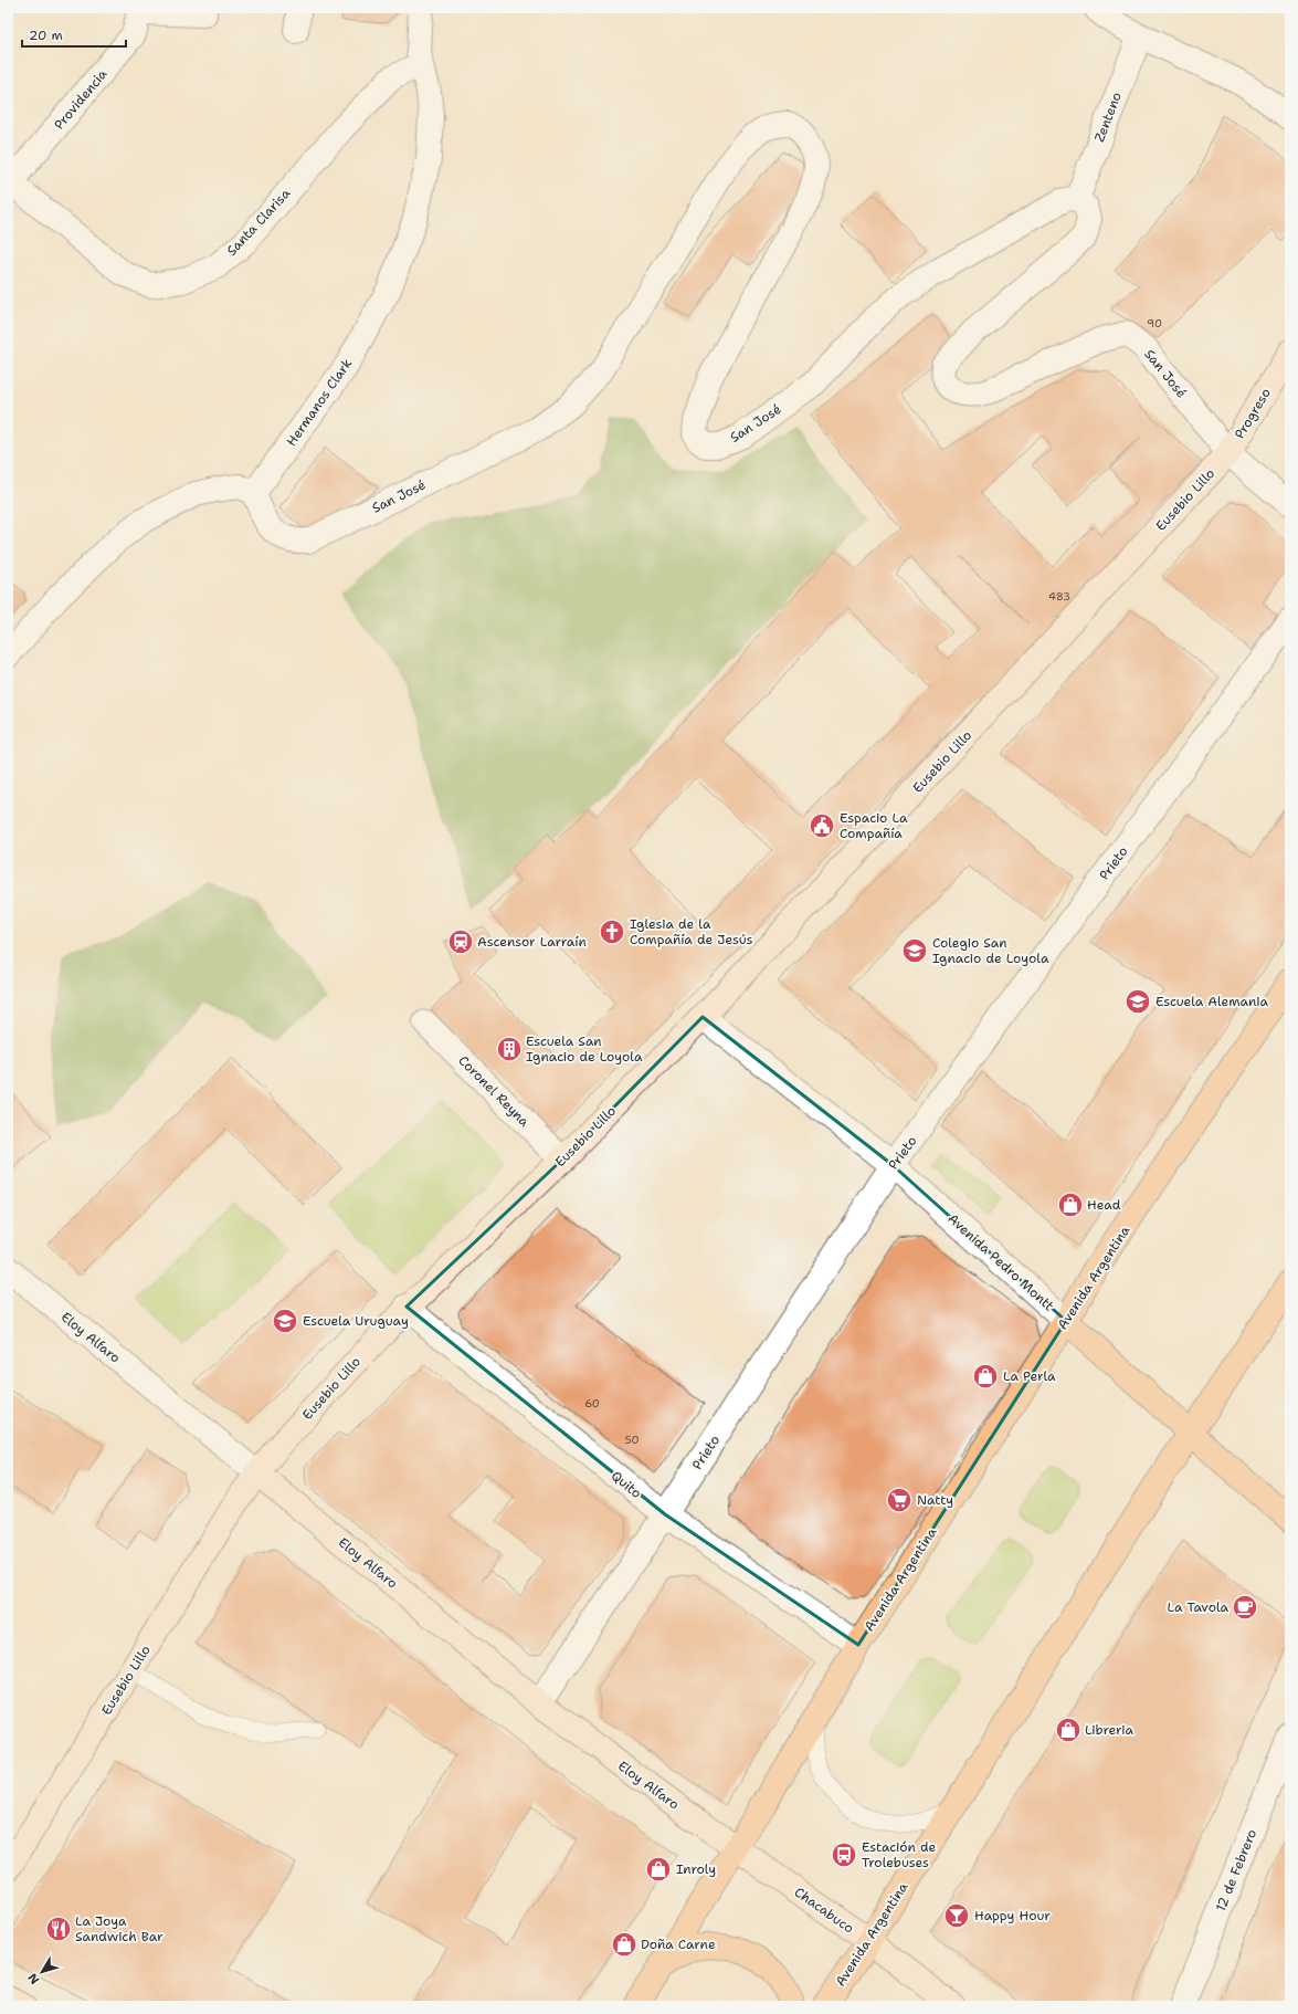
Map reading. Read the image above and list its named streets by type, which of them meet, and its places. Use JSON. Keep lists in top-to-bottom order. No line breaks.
{"streets":{"main road":["Avenida Pedro Montt","Avenida Argentina"],"street":["Providencia","Zenteno","Santa Clarisa","San José","Hermanos Clark","Progreso","Eusebio Lillo","Prieto","Coronel Reyna","Eloy Alfaro","Quito","12 de Febrero","Chacabuco"]},"crossings":[["Providencia","Santa Clarisa"],["Zenteno","San José"],["Santa Clarisa","Hermanos Clark"],["San José","Hermanos Clark"],["San José","Progreso"],["San José","Eusebio Lillo"],["Progreso","Eusebio Lillo"],["Eusebio Lillo","Coronel Reyna"],["Eusebio Lillo","Avenida Pedro Montt"],["Eusebio Lillo","Eloy Alfaro"],["Eusebio Lillo","Quito"],["Prieto","Avenida Pedro Montt"],["Prieto","Eloy Alfaro"],["Prieto","Quito"],["Avenida Pedro Montt","Avenida Argentina"],["Avenida Argentina","Eloy Alfaro"],["Avenida Argentina","Quito"],["Avenida Argentina","Chacabuco"],["Eloy Alfaro","Chacabuco"]],"places":{"public building":["Espacio La Compañía"],"church":["Iglesia de la Compañía de Jesús"],"station":["Ascensor Larraín"],"school or university":["Colegio San Ignacio de Loyola","Escuela Alemania","Escuela Uruguay"],"building":["Escuela San Ignacio de Loyola"],"shop":["Head","La Perla","Libreria","Inroly","Doña Carne"],"supermarket":["Natty"],"cafe":["La Tavola"],"bus stop":["Estación de Trolebuses"],"bar":["Happy Hour"],"restaurant":["La Joya Sandwich Bar"]},"house_numbers":["90","483","60","50"],"scale_bar":"20 m","north":"bottom left"}
